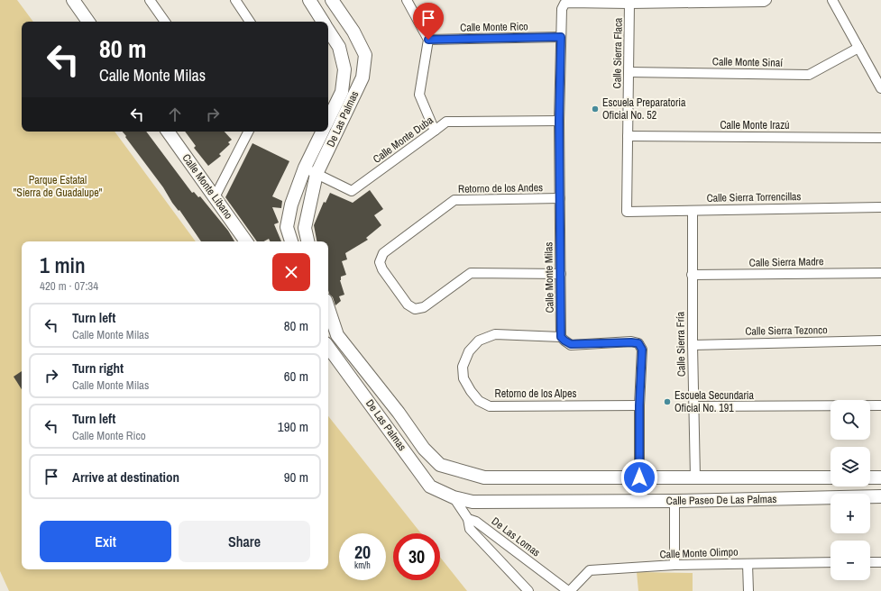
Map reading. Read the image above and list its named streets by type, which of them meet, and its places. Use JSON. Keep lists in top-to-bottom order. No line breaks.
{"streets":{"street":["Calle Monte Rico","Calle Sierra Flaca","Calle Monte Sinaí","De Las Palmas","Calle Monte Irazú","Calle Monte Duba","Calle Monte Líbano","Retorno de los Andes","Calle Sierra Torrencillas","Calle Sierra Madre","Calle Monte Milas","Calle Sierra Tezonco","Calle Sierra Fría","Retorno de los Alpes","Calle Paseo De Las Palmas","De Las Lomas","Calle Monte Olimpo"]},"crossings":[["Calle Monte Rico","Calle Monte Milas"],["Calle Sierra Flaca","Calle Monte Sinaí"],["Calle Sierra Flaca","Calle Monte Irazú"],["Calle Sierra Flaca","Calle Sierra Torrencillas"],["Calle Sierra Flaca","Calle Monte Milas"],["De Las Palmas","Calle Monte Duba"],["De Las Palmas","Calle Paseo De Las Palmas"],["Calle Monte Duba","Calle Monte Milas"],["Retorno de los Andes","Calle Monte Milas"],["Calle Sierra Torrencillas","Calle Sierra Fría"],["Calle Sierra Madre","Calle Sierra Fría"],["Calle Monte Milas","Retorno de los Alpes"],["Calle Sierra Tezonco","Calle Sierra Fría"],["Calle Sierra Fría","Calle Paseo De Las Palmas"],["De Las Lomas","Calle Monte Olimpo"]],"parks":["Parque Estatal \"Sierra de Guadalupe\""],"places":["Escuela Preparatoria Oficial No. 52","Escuela Secundaria Oficial No. 191"],"page":{"turn":["80 m","Calle Monte Milas"],"heading":["1 min","420 m · 07:34"],"list":[{"name":"Turn left","note":"Calle Monte Milas","value":"80 m"},{"name":"Turn right","note":"Calle Monte Milas","value":"60 m"},{"name":"Turn left","note":"Calle Monte Rico","value":"190 m"},{"name":"Arrive at destination","value":"90 m"}],"map_buttons":["+","−"],"buttons":["Exit","Share"],"speed":"20 km/h","limit":"30"}}
